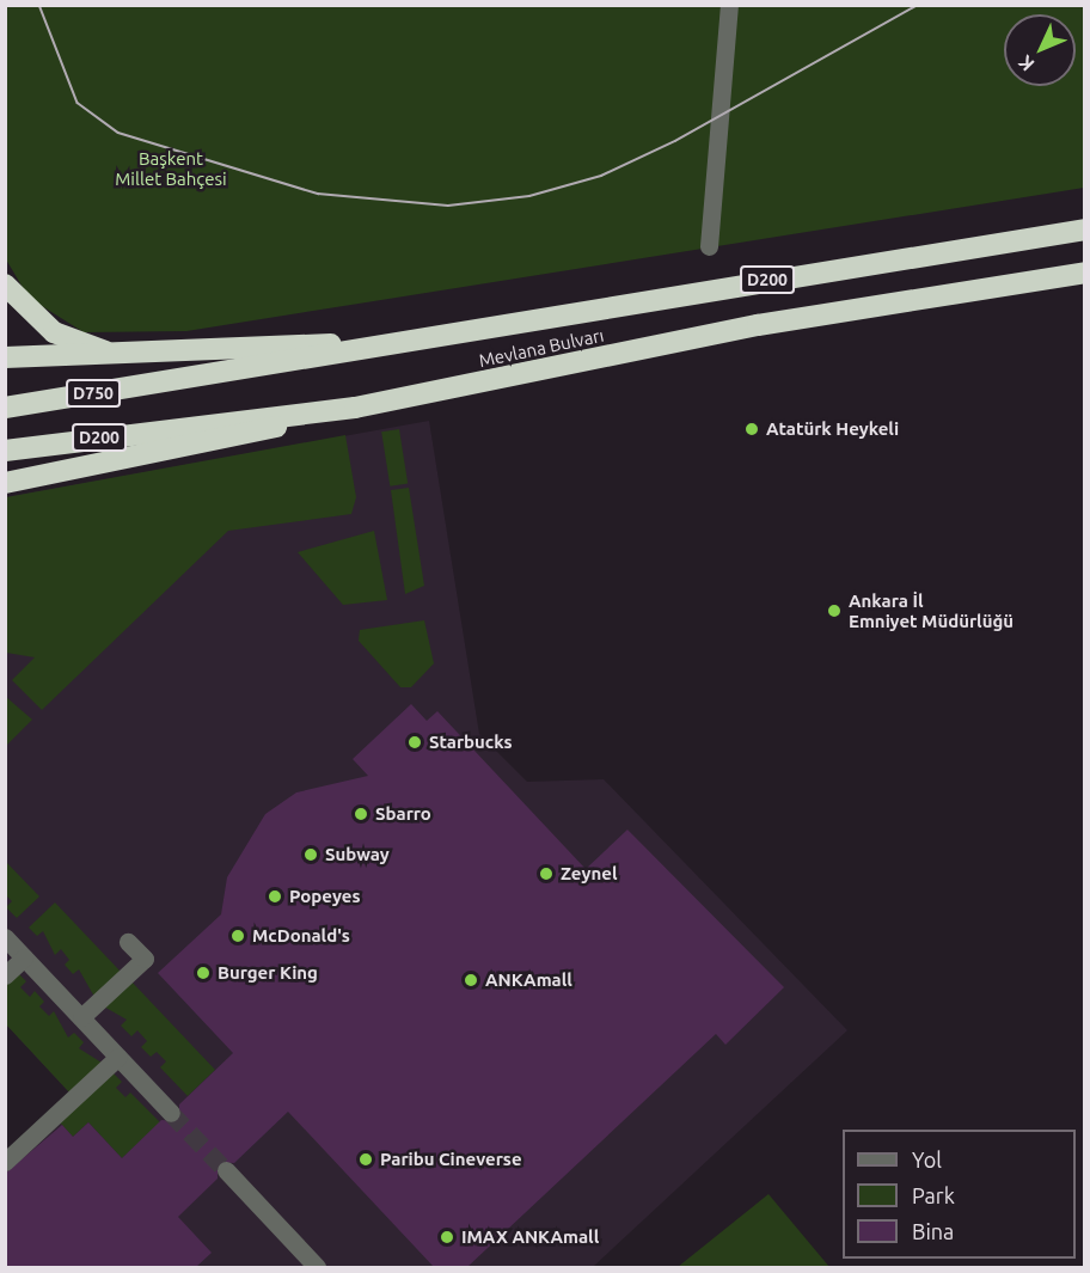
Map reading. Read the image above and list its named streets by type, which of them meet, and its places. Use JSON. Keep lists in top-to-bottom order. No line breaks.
{"streets":{"highway":["D200","Mevlana Bulvarı","D750"]},"parks":["Başkent Millet Bahçesi"],"places":["Atatürk Heykeli","Ankara İl Emniyet Müdürlüğü","Starbucks","Sbarro","Subway","Zeynel","Popeyes","McDonald's","Burger King","ANKAmall","Paribu Cineverse","IMAX ANKAmall"],"legend":["Yol","Park","Bina"],"north":"bottom left"}
